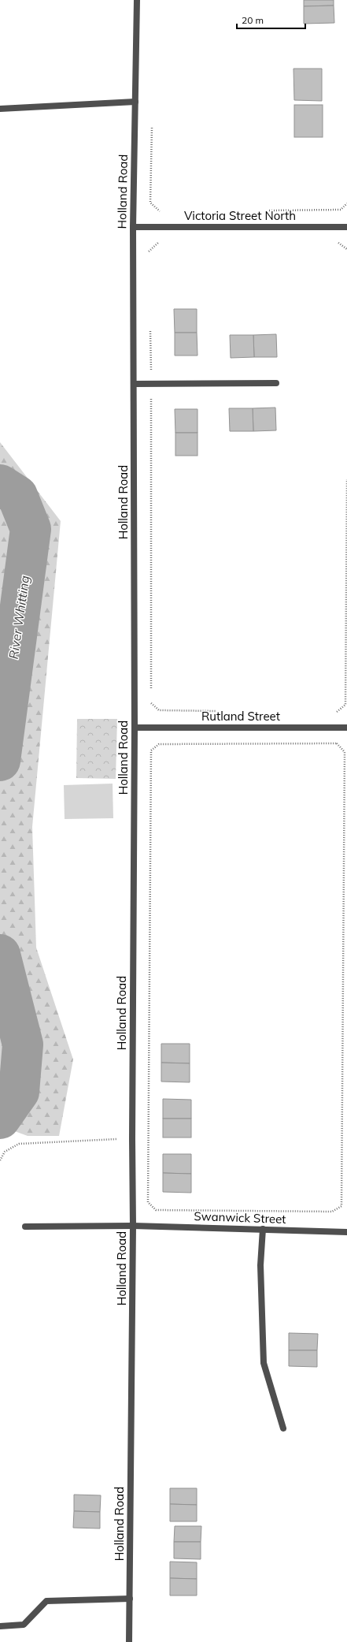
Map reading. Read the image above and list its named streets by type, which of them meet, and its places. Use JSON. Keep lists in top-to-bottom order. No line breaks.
{"streets":{"street":["Holland Road","Victoria Street North","Rutland Street","Swanwick Street"]},"crossings":[["Holland Road","Victoria Street North"],["Holland Road","Rutland Street"],["Holland Road","Swanwick Street"]],"water":["River Whitting"],"scale_bar":"20 m"}
